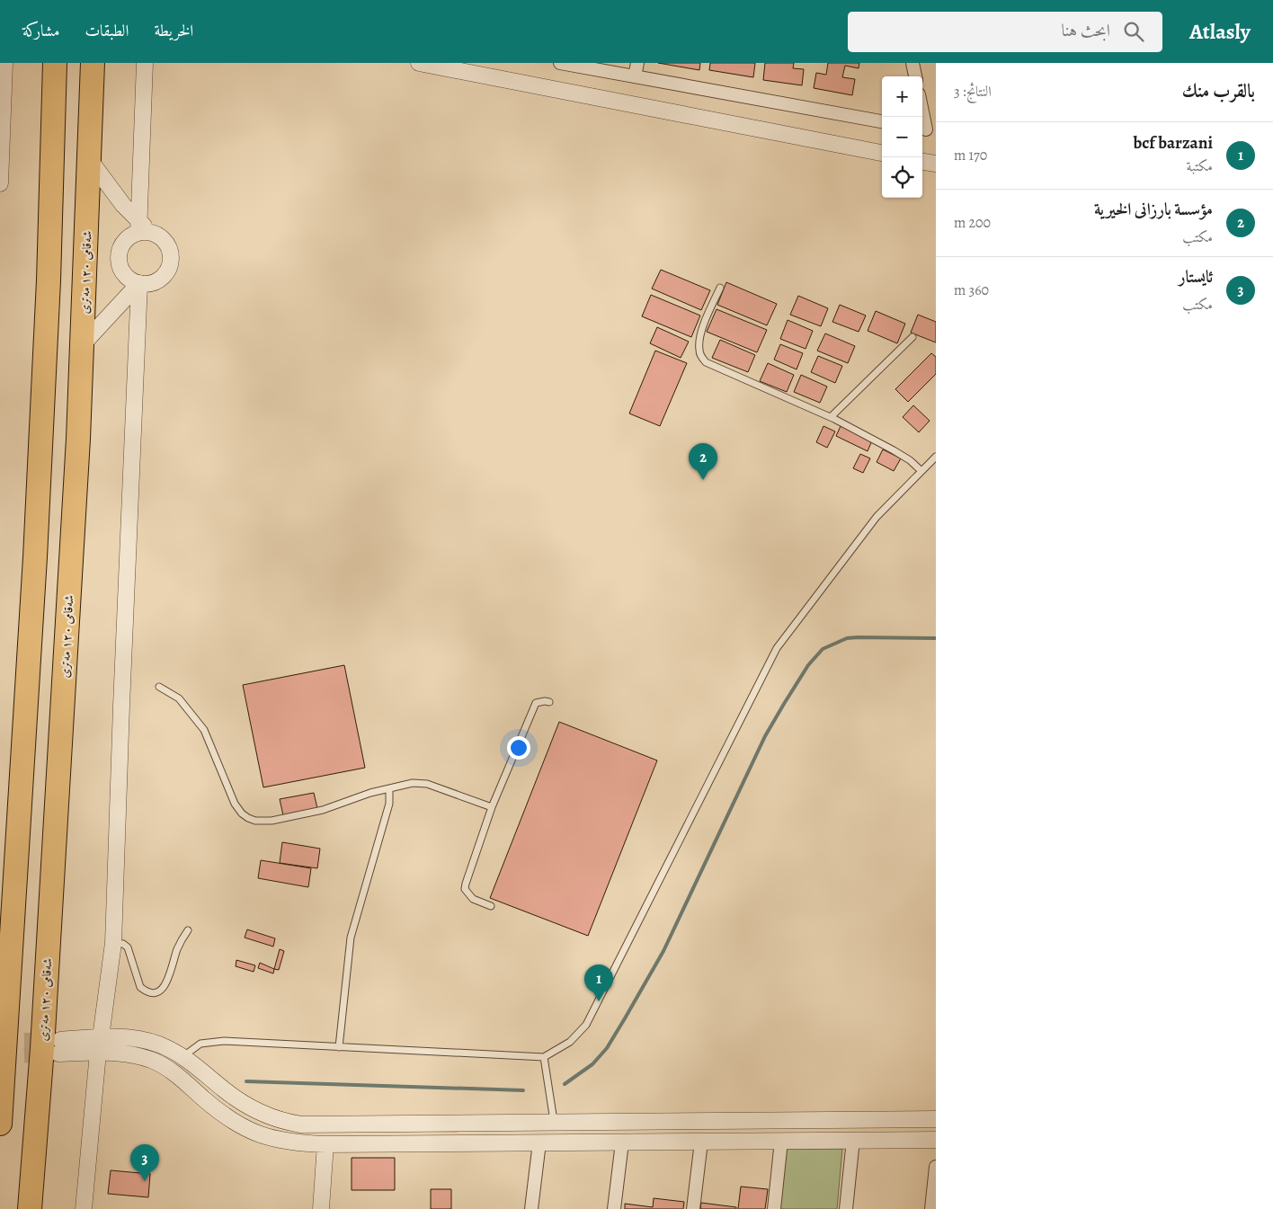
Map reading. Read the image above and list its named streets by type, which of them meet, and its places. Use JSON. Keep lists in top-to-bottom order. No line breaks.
{"streets":{"highway":["شەقامی ١٢٠ مەتری"]},"page":{"header":"Atlasly","search":"ابحث هنا","nav":["الخريطة","الطبقات","مشاركة"],"heading":["بالقرب منك","النتائج: 3"],"map_buttons":["+","−"],"list":[{"mark":"1","name":"bcf barzani","note":"مكتبة","value":"170 m"},{"mark":"2","name":"مؤسسة بارزانی الخیریة","note":"مكتب","value":"200 m"},{"mark":"3","name":"ئایستار","note":"مكتب","value":"360 m"}],"pins":["2","1","3"]}}
